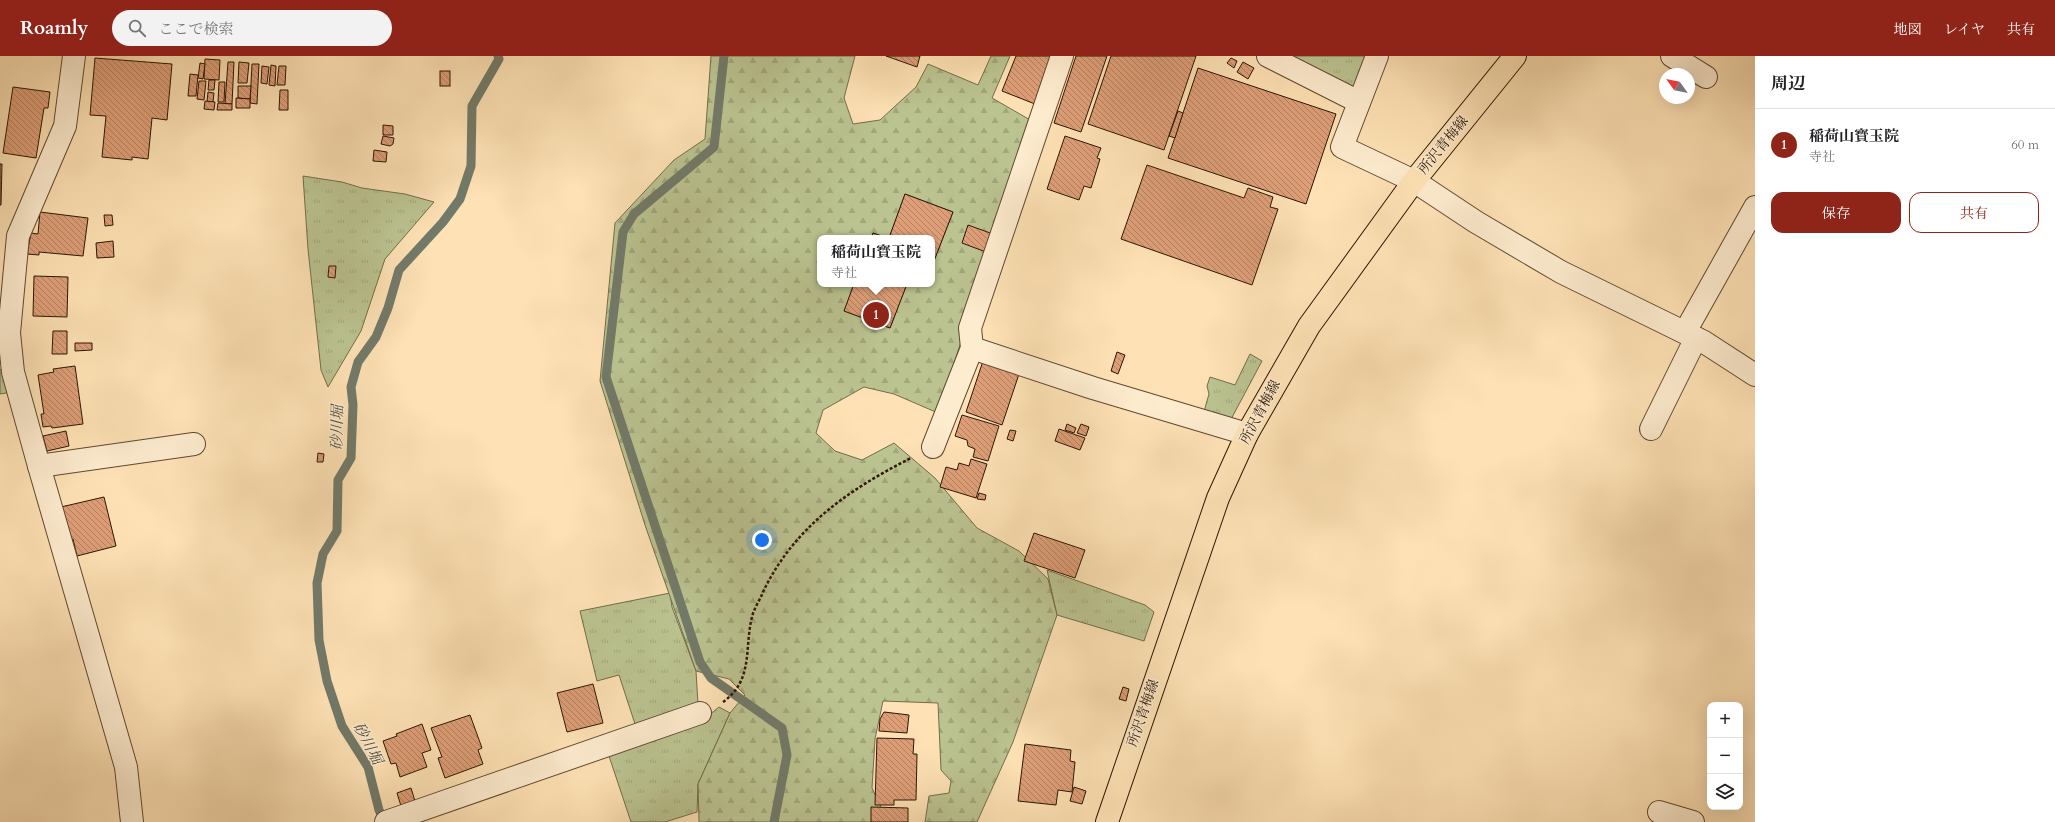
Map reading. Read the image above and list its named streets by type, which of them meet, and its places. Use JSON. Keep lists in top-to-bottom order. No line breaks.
{"streets":{"main road":["所沢青梅線"]},"water":["砂川堀"],"north":"top left","page":{"header":"Roamly","search":"ここで検索","nav":["地図","レイヤ","共有"],"heading":"周辺","list":[{"mark":"1","name":"稲荷山寳玉院","note":"寺社","value":"60 m"}],"buttons":["保存","共有"],"popup":["稲荷山寳玉院","寺社"],"pins":"1","map_buttons":["+","−"]}}
